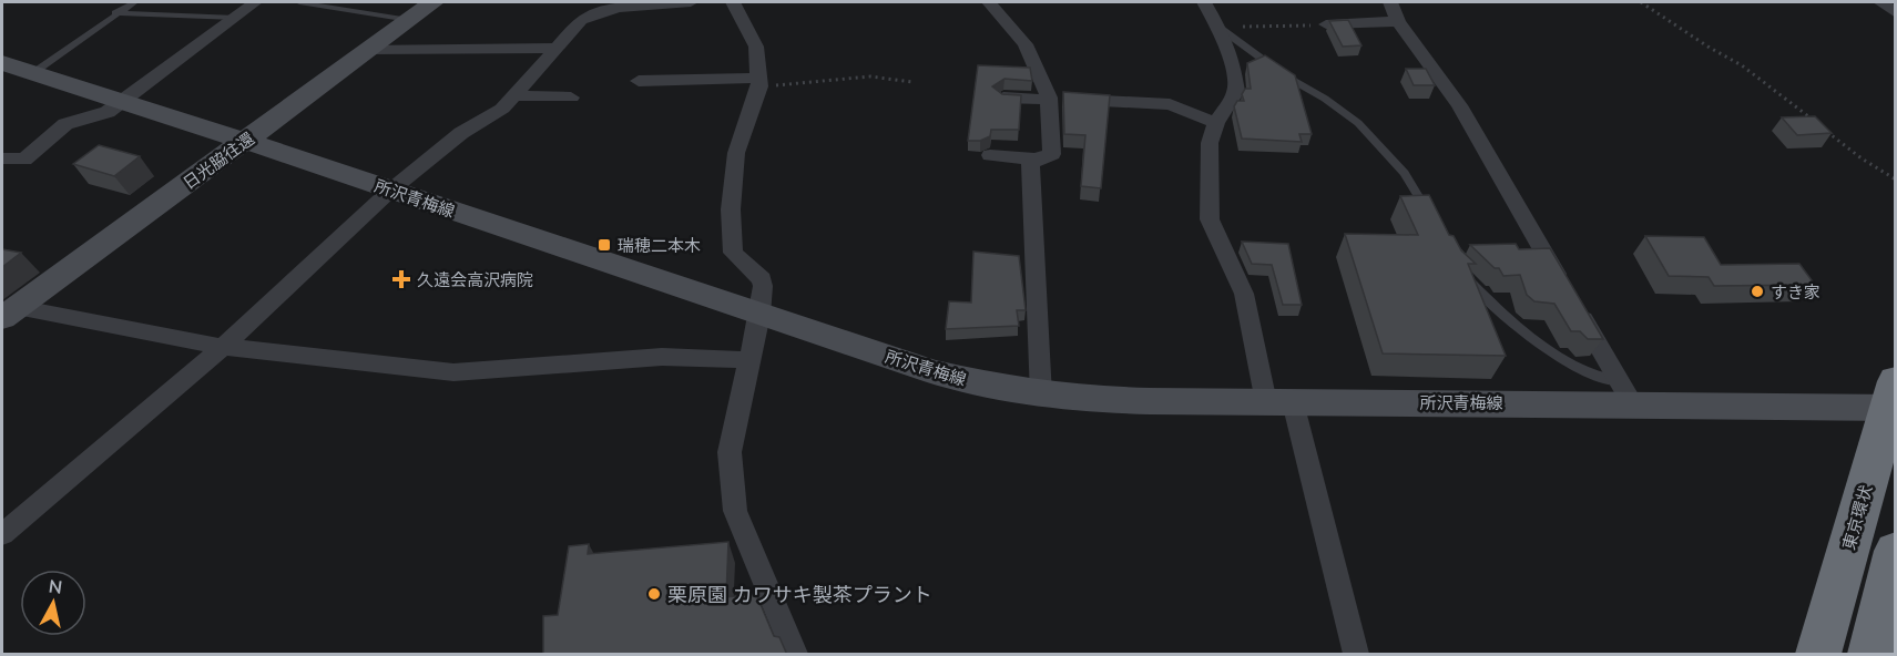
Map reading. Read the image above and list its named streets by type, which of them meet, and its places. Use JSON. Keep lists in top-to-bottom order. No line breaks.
{"streets":{"highway":["東京環状"],"main road":["日光脇往還","所沢青梅線"]},"crossings":[["日光脇往還","所沢青梅線"],["所沢青梅線","東京環状"]],"places":{"transit":["瑞穂二本木"],"health":["久遠会高沢病院"],"other":["すき家","栗原園 カワサキ製茶プラント"]},"north":"top"}
